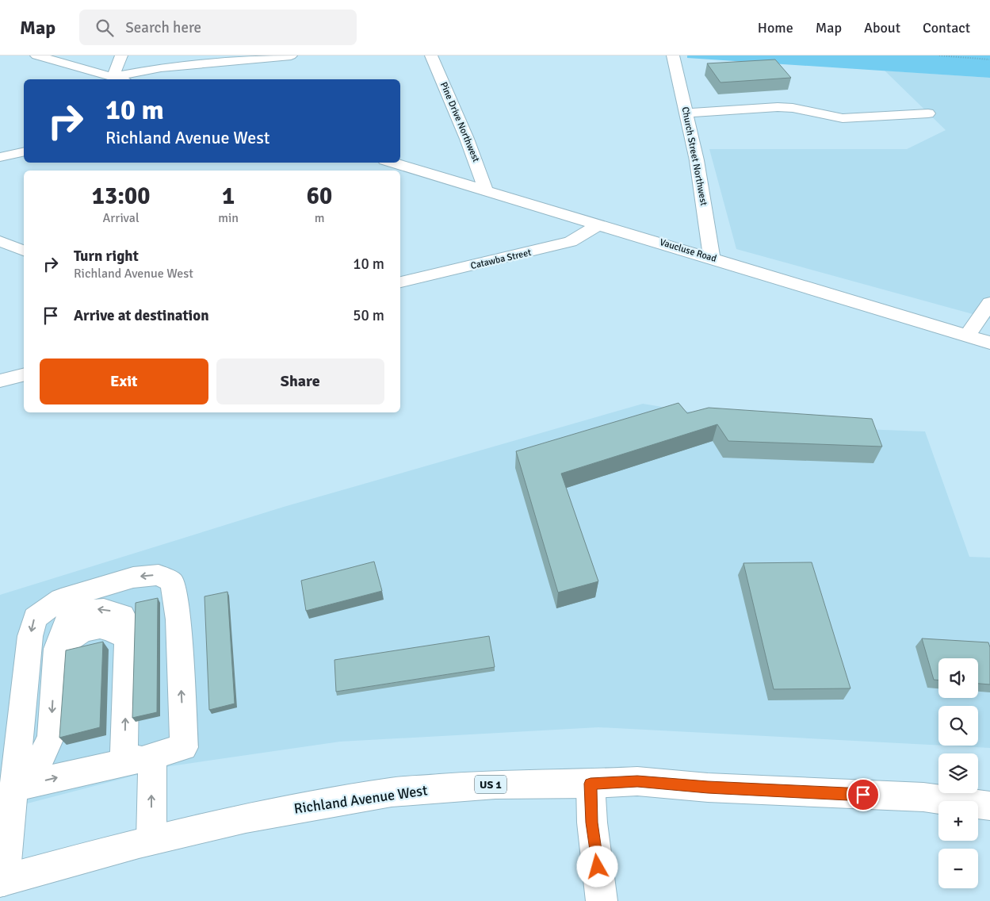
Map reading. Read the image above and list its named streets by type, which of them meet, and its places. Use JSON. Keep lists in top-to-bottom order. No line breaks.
{"streets":{"street":["Pine Drive Northwest","Church Street Northwest","Vaucluse Road","Catawba Street","US 1","Richland Avenue West"]},"crossings":[["Pine Drive Northwest","Vaucluse Road"],["Church Street Northwest","Vaucluse Road"],["Vaucluse Road","Catawba Street"]],"page":{"header":"Map","search":"Search here","nav":["Home","Map","About","Contact"],"turn":["10 m","Richland Avenue West"],"eta":["13:00","Arrival","1","min","60","m"],"list":[{"name":"Turn right","note":"Richland Avenue West","value":"10 m"},{"name":"Arrive at destination","value":"50 m"}],"buttons":["Exit","Share"],"map_buttons":["+","−"]}}
